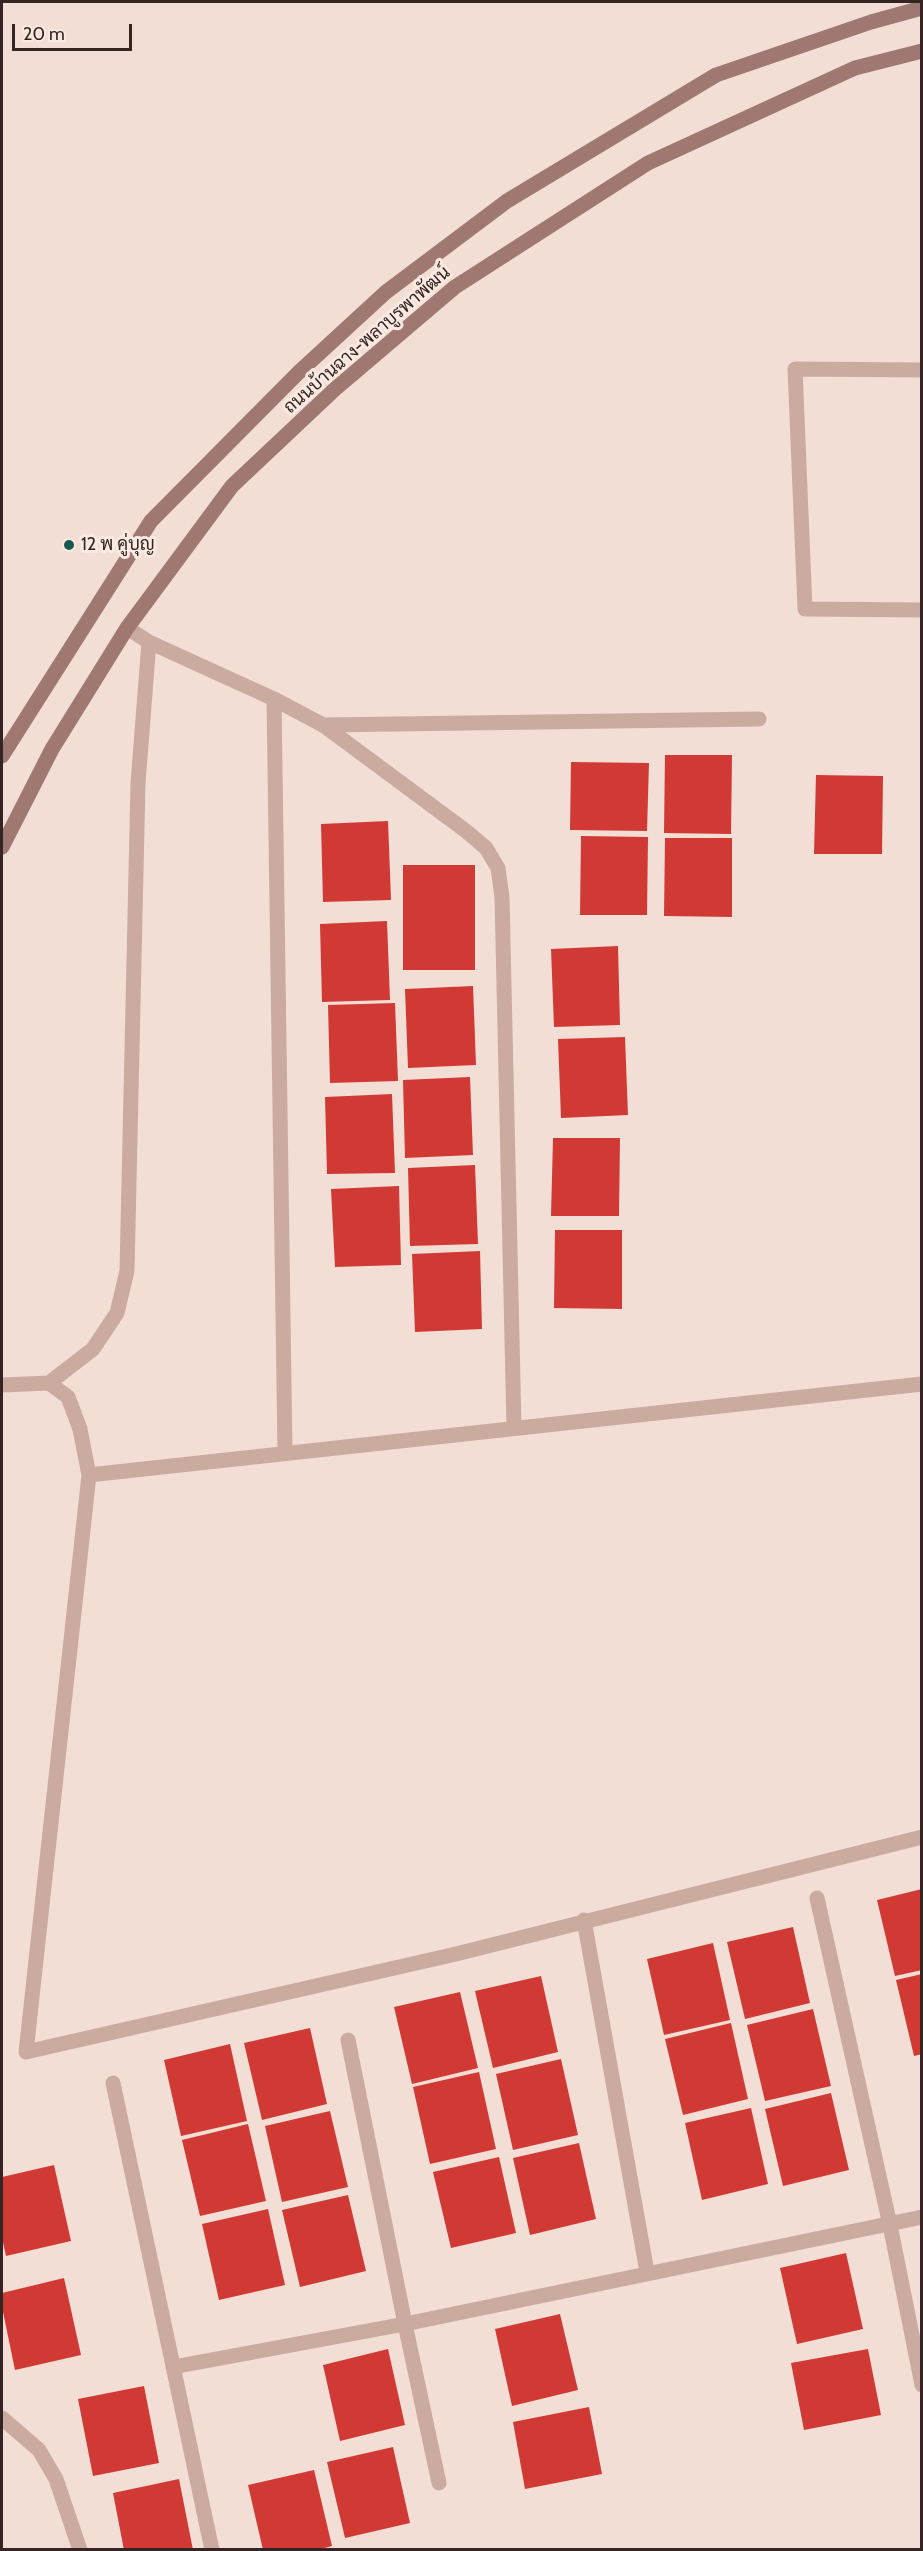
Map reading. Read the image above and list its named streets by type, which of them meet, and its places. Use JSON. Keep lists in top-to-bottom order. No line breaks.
{"streets":{"street":["ถนนบ้านฉาง-พลาบูรพาพัฒน์"]},"places":["12 พ คู่บุญ"],"scale_bar":"20 m"}
